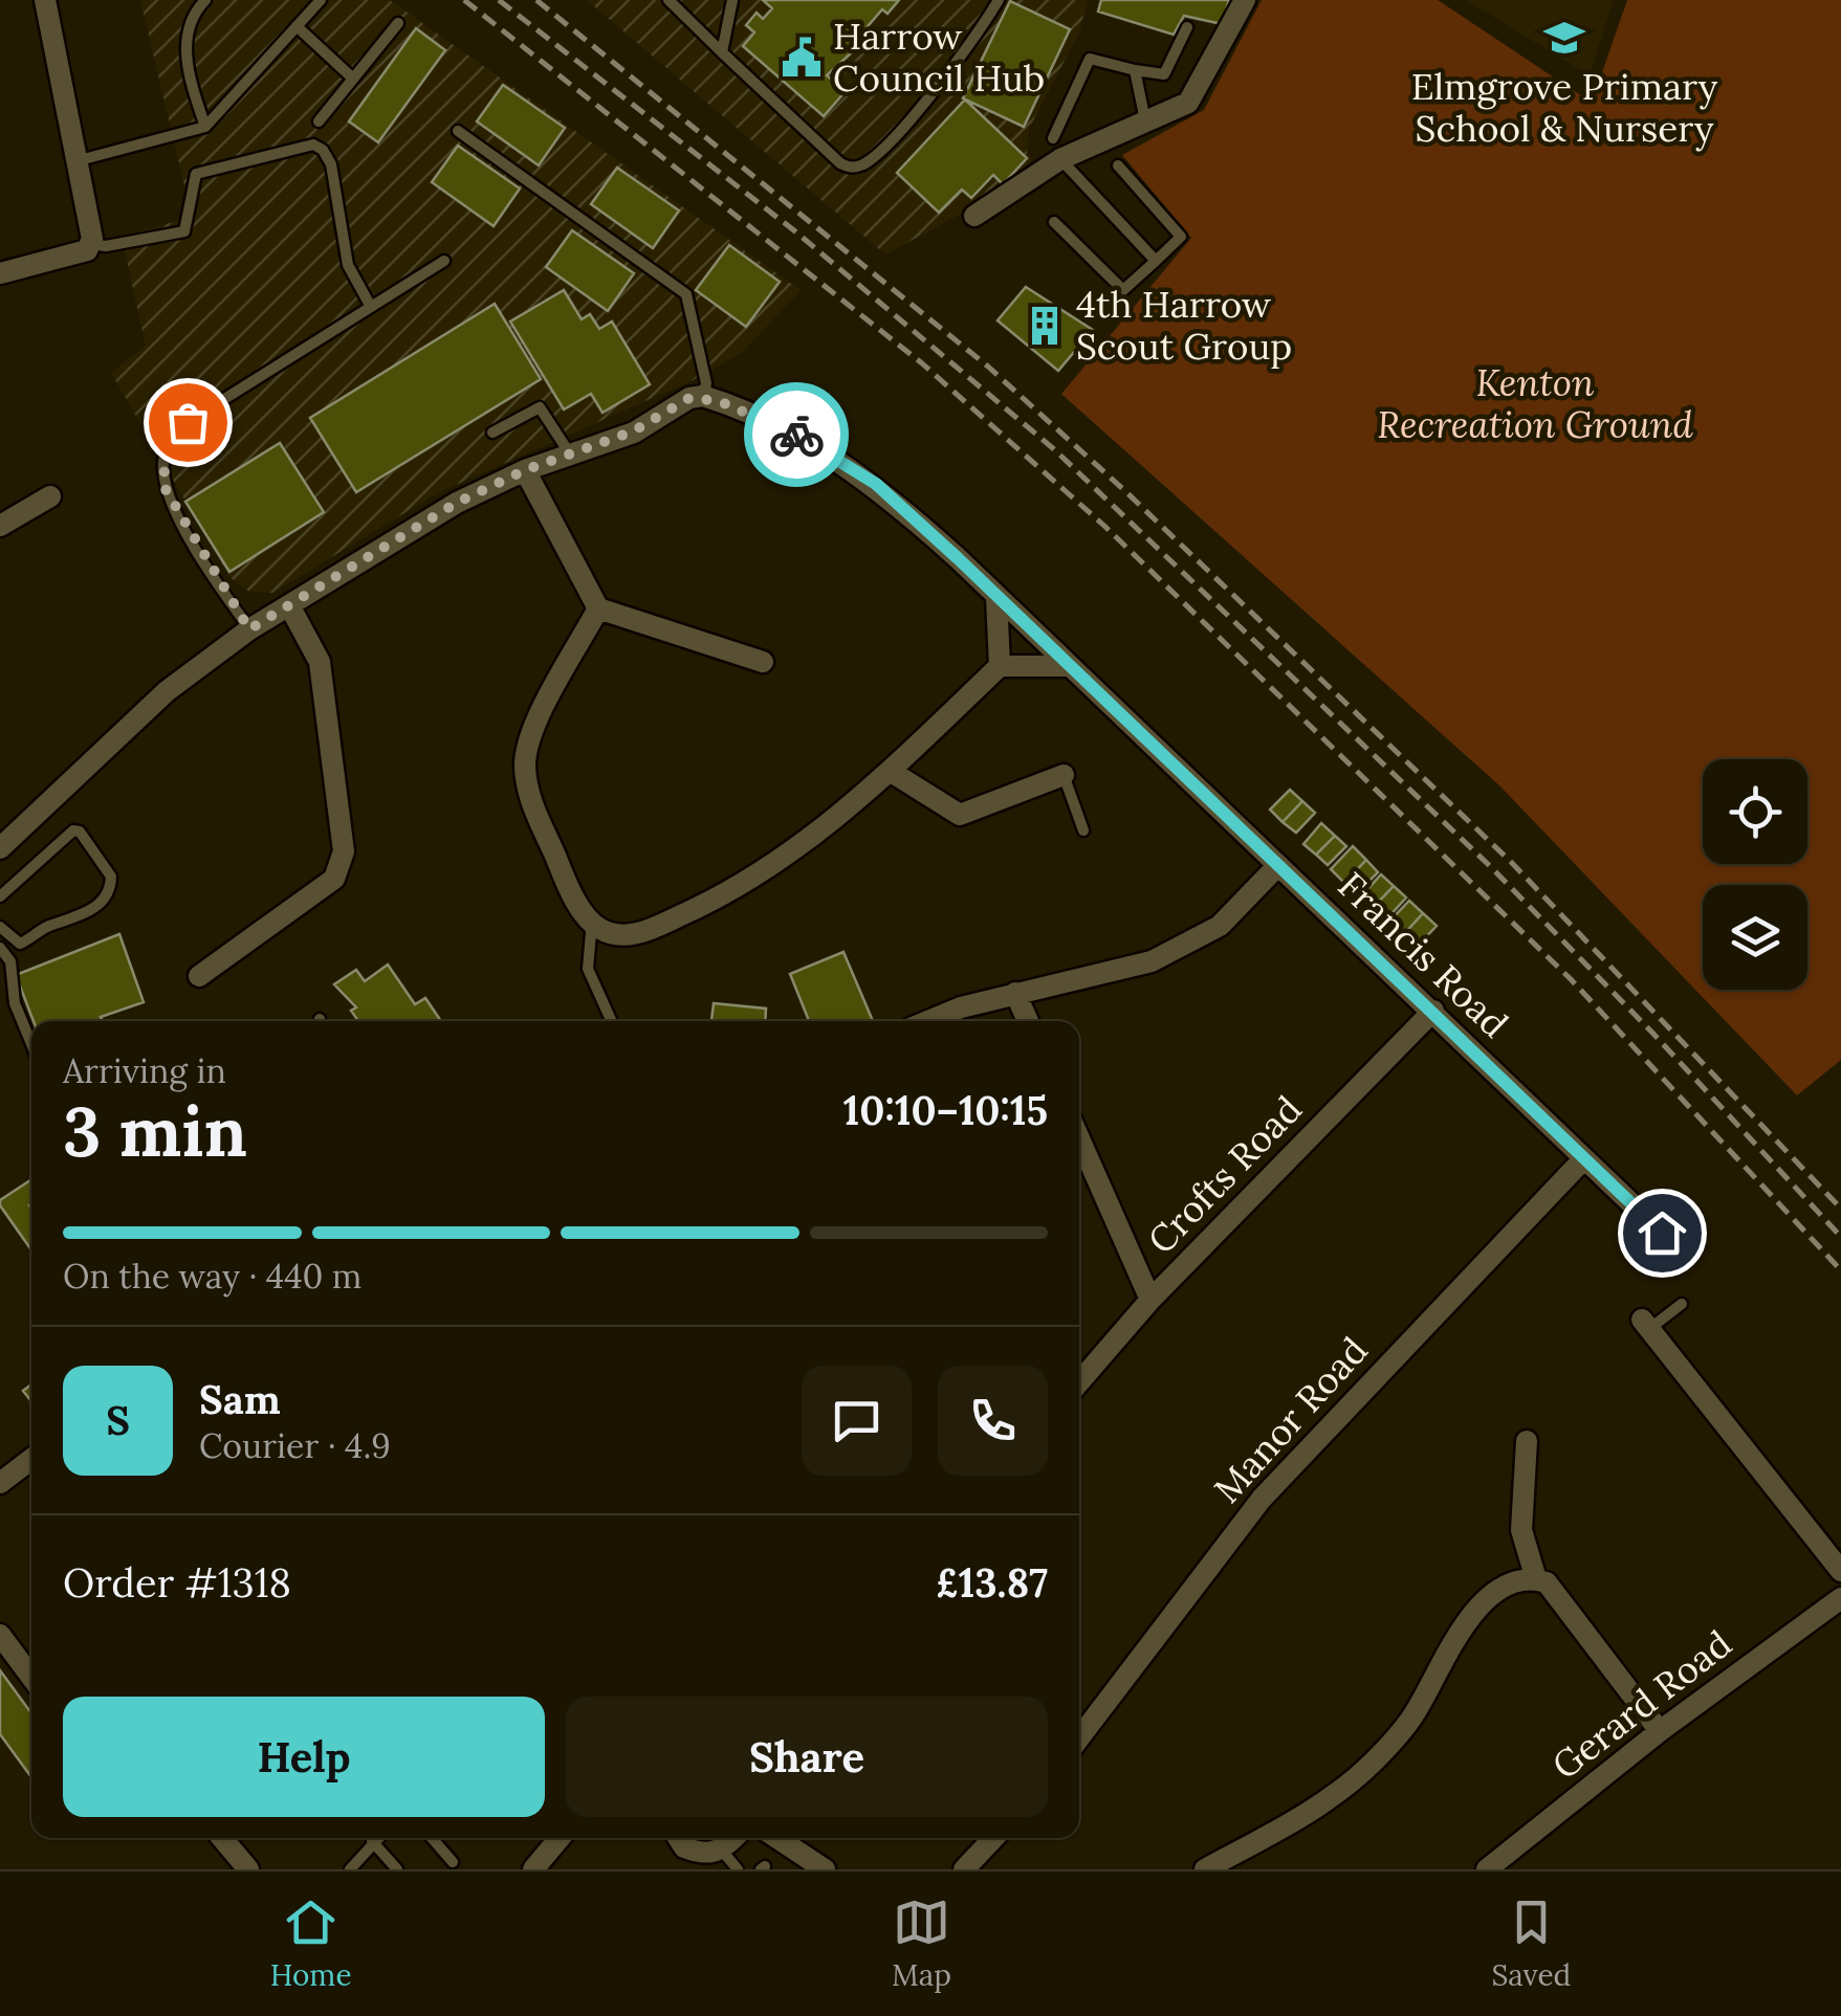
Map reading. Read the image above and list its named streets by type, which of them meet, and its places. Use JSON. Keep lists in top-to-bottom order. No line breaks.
{"streets":{"street":["Francis Road","Crofts Road","Manor Road","Gerard Road"]},"crossings":[["Francis Road","Crofts Road"],["Francis Road","Manor Road"]],"parks":["Kenton Recreation Ground"],"places":{"school or university":["Elmgrove Primary School & Nursery"],"public building":["Harrow Council Hub"],"building":["4th Harrow Scout Group"]},"page":{"heading":["3 min","Arriving in","10:10–10:15"],"panel":["Sam","Courier · 4.9","Order #1318","£13.87"],"bar":"On the way · 440 m","round":"S","buttons":["Help","Share"],"tabs":["Home","Map","Saved"]}}
